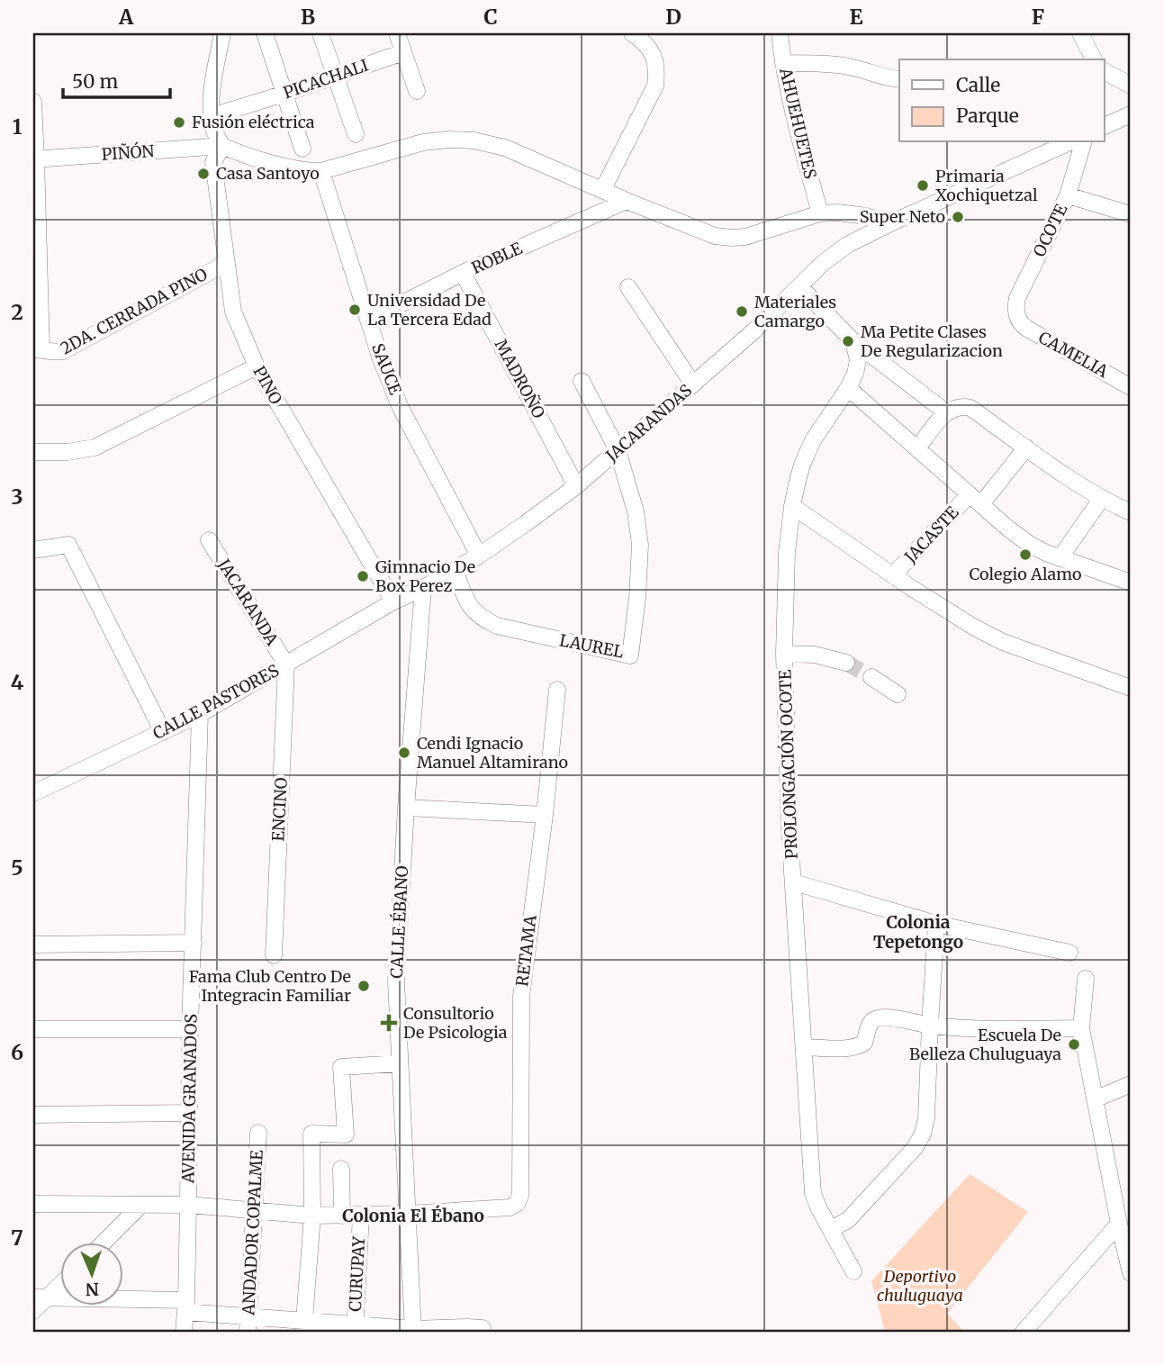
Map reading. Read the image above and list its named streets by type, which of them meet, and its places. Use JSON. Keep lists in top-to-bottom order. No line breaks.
{"streets":{"street":["PICACHALI","AHUEHUETES","PIÑÓN","OCOTE","ROBLE","2DA. CERRADA PINO","CAMELIA","SAUCE","MADROÑO","PINO","JACARANDAS","JACASTE","JACARANDA","LAUREL","CALLE PASTORES","PROLONGACIÓN OCOTE","ENCINO","CALLE ÉBANO","RETAMA","AVENIDA GRANADOS","ANDADOR COPALME","CURUPAY"]},"crossings":[["PIÑÓN","PINO"],["OCOTE","CAMELIA"],["ROBLE","SAUCE"],["ROBLE","MADROÑO"],["2DA. CERRADA PINO","PINO"],["SAUCE","JACARANDAS"],["MADROÑO","JACARANDAS"],["PINO","JACARANDAS"],["PINO","CALLE PASTORES"],["JACARANDAS","LAUREL"],["JACARANDAS","CALLE PASTORES"],["JACARANDAS","CALLE ÉBANO"],["JACARANDA","CALLE PASTORES"],["JACARANDA","ENCINO"],["CALLE PASTORES","ENCINO"],["CALLE PASTORES","AVENIDA GRANADOS"],["CALLE ÉBANO","RETAMA"]],"districts":["Colonia Tepetongo","Colonia El Ébano"],"parks":["Deportivo chuluguaya"],"places":{"other":["Fusión eléctrica","Casa Santoyo","Primaria Xochiquetzal","Super Neto","Universidad De La Tercera Edad","Materiales Camargo","Ma Petite Clases De Regularizacion","Colegio Alamo","Gimnacio De Box Perez","Cendi Ignacio Manuel Altamirano","Fama Club Centro De Integracin Familiar","Escuela De Belleza Chuluguaya"],"health":["Consultorio De Psicologia"]},"legend":["Calle","Parque"],"scale_bar":"50 m","north":"bottom","grid":{"columns":["A","B","C","D","E","F"],"rows":["1","2","3","4","5","6","7"]}}
